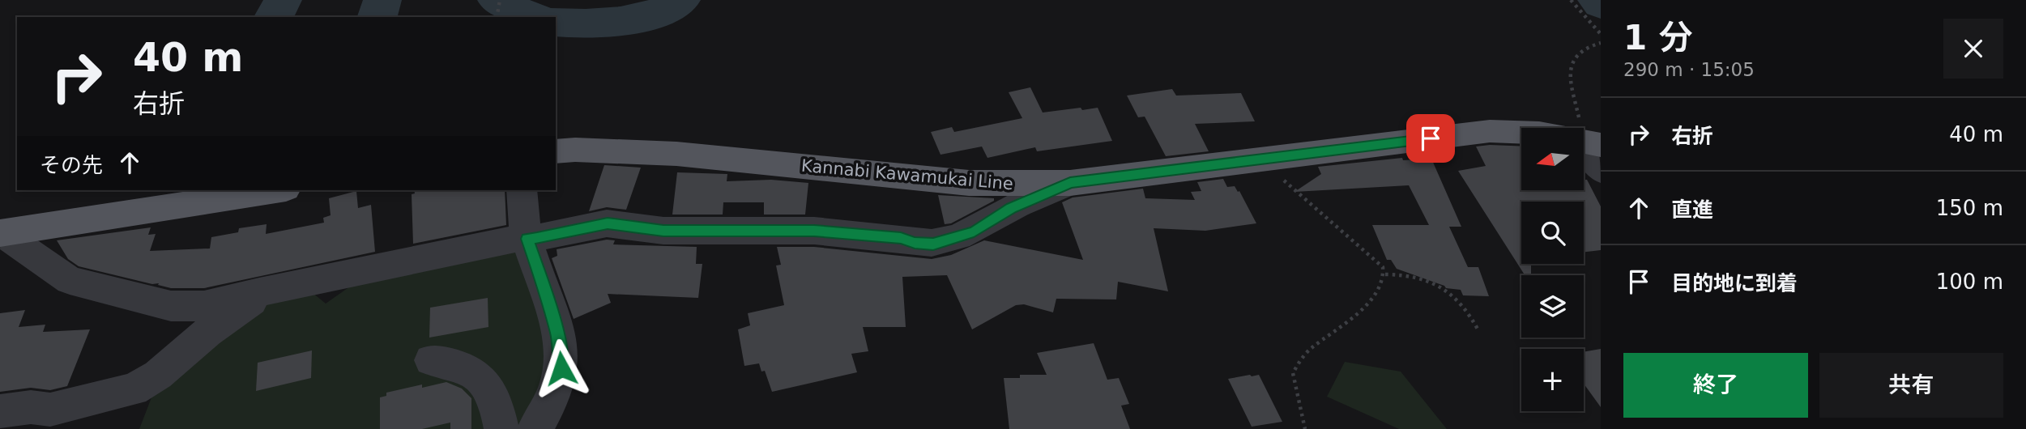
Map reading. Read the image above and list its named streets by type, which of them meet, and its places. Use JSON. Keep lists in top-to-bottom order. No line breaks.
{"streets":{"main road":["Kannabi Kawamukai Line"]},"north":"left","page":{"heading":["1 分","290 m · 15:05"],"turn":["40 m","右折"],"list":[{"name":"右折","value":"40 m"},{"name":"直進","value":"150 m"},{"name":"目的地に到着","value":"100 m"}],"map_buttons":"+","then":"その先","buttons":["終了","共有"]}}
